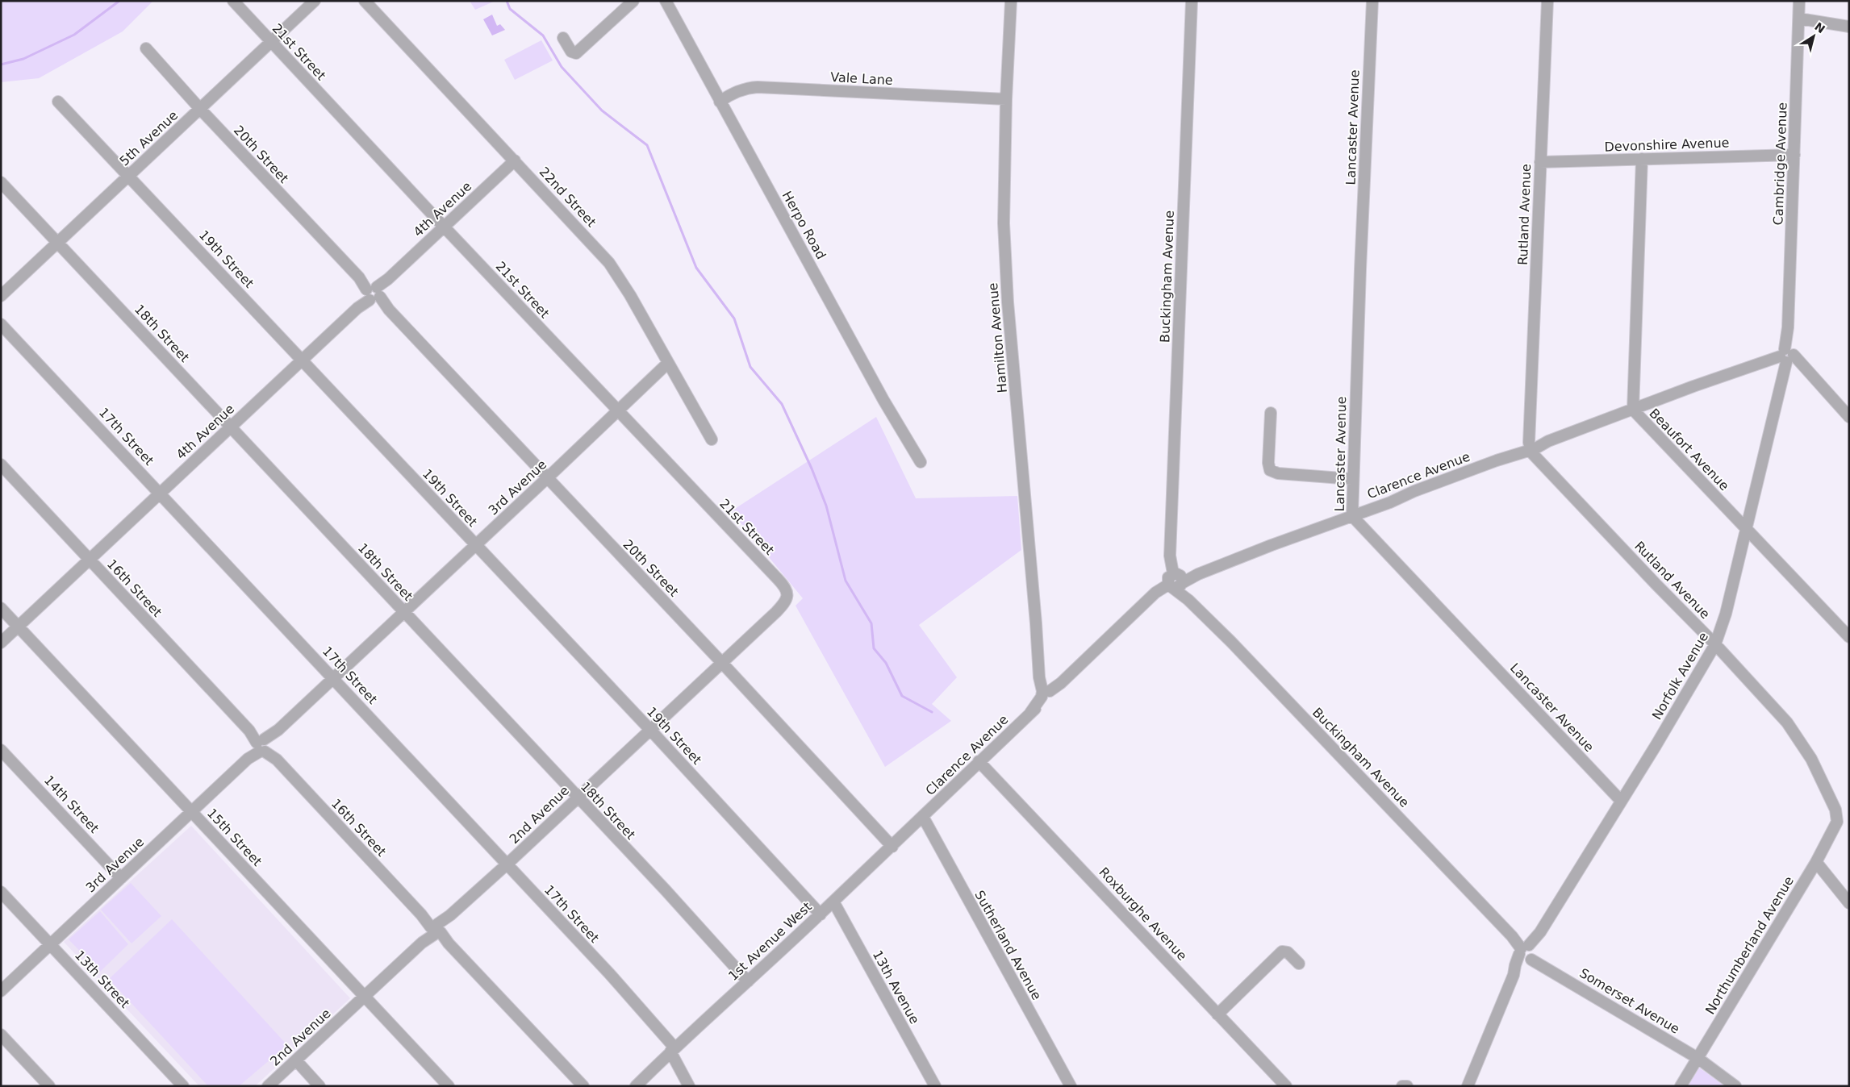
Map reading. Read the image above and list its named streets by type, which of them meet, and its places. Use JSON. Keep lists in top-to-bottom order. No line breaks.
{"streets":{"street":["21st Street","Vale Lane","Lancaster Avenue","5th Avenue","Devonshire Avenue","20th Street","Cambridge Avenue","22nd Street","4th Avenue","Rutland Avenue","Herpo Road","19th Street","Buckingham Avenue","18th Street","Hamilton Avenue","17th Street","Beaufort Avenue","Clarence Avenue","3rd Avenue","16th Street","Norfolk Avenue","14th Street","2nd Avenue","15th Street","Roxburghe Avenue","1st Avenue West","Sutherland Avenue","Northumberland Avenue","13th Street","13th Avenue","Somerset Avenue"]},"crossings":[["21st Street","5th Avenue"],["21st Street","4th Avenue"],["21st Street","3rd Avenue"],["21st Street","2nd Avenue"],["Vale Lane","Herpo Road"],["Vale Lane","Hamilton Avenue"],["Lancaster Avenue","Clarence Avenue"],["Lancaster Avenue","Norfolk Avenue"],["5th Avenue","20th Street"],["5th Avenue","19th Street"],["5th Avenue","18th Street"],["Devonshire Avenue","Cambridge Avenue"],["Devonshire Avenue","Rutland Avenue"],["Devonshire Avenue","Beaufort Avenue"],["20th Street","4th Avenue"],["20th Street","3rd Avenue"],["20th Street","2nd Avenue"],["20th Street","1st Avenue West"],["Cambridge Avenue","Clarence Avenue"],["Cambridge Avenue","Norfolk Avenue"],["22nd Street","4th Avenue"],["22nd Street","3rd Avenue"],["4th Avenue","19th Street"],["4th Avenue","18th Street"],["4th Avenue","17th Street"],["4th Avenue","16th Street"],["4th Avenue","15th Street"],["Rutland Avenue","Clarence Avenue"],["Rutland Avenue","Norfolk Avenue"],["Rutland Avenue","Northumberland Avenue"],["19th Street","3rd Avenue"],["19th Street","2nd Avenue"],["19th Street","1st Avenue West"],["Buckingham Avenue","Clarence Avenue"],["Buckingham Avenue","Norfolk Avenue"],["Buckingham Avenue","Somerset Avenue"],["18th Street","3rd Avenue"],["18th Street","2nd Avenue"],["18th Street","1st Avenue West"],["Hamilton Avenue","Clarence Avenue"],["17th Street","3rd Avenue"],["17th Street","2nd Avenue"],["17th Street","1st Avenue West"],["Beaufort Avenue","Clarence Avenue"],["Beaufort Avenue","Norfolk Avenue"],["Clarence Avenue","Norfolk Avenue"],["Clarence Avenue","Roxburghe Avenue"],["Clarence Avenue","1st Avenue West"],["Clarence Avenue","Sutherland Avenue"],["3rd Avenue","16th Street"],["3rd Avenue","14th Street"],["3rd Avenue","15th Street"],["3rd Avenue","13th Street"],["16th Street","2nd Avenue"],["Norfolk Avenue","Somerset Avenue"],["2nd Avenue","15th Street"],["1st Avenue West","Sutherland Avenue"],["1st Avenue West","13th Avenue"],["Northumberland Avenue","Somerset Avenue"]],"north":"top right"}
